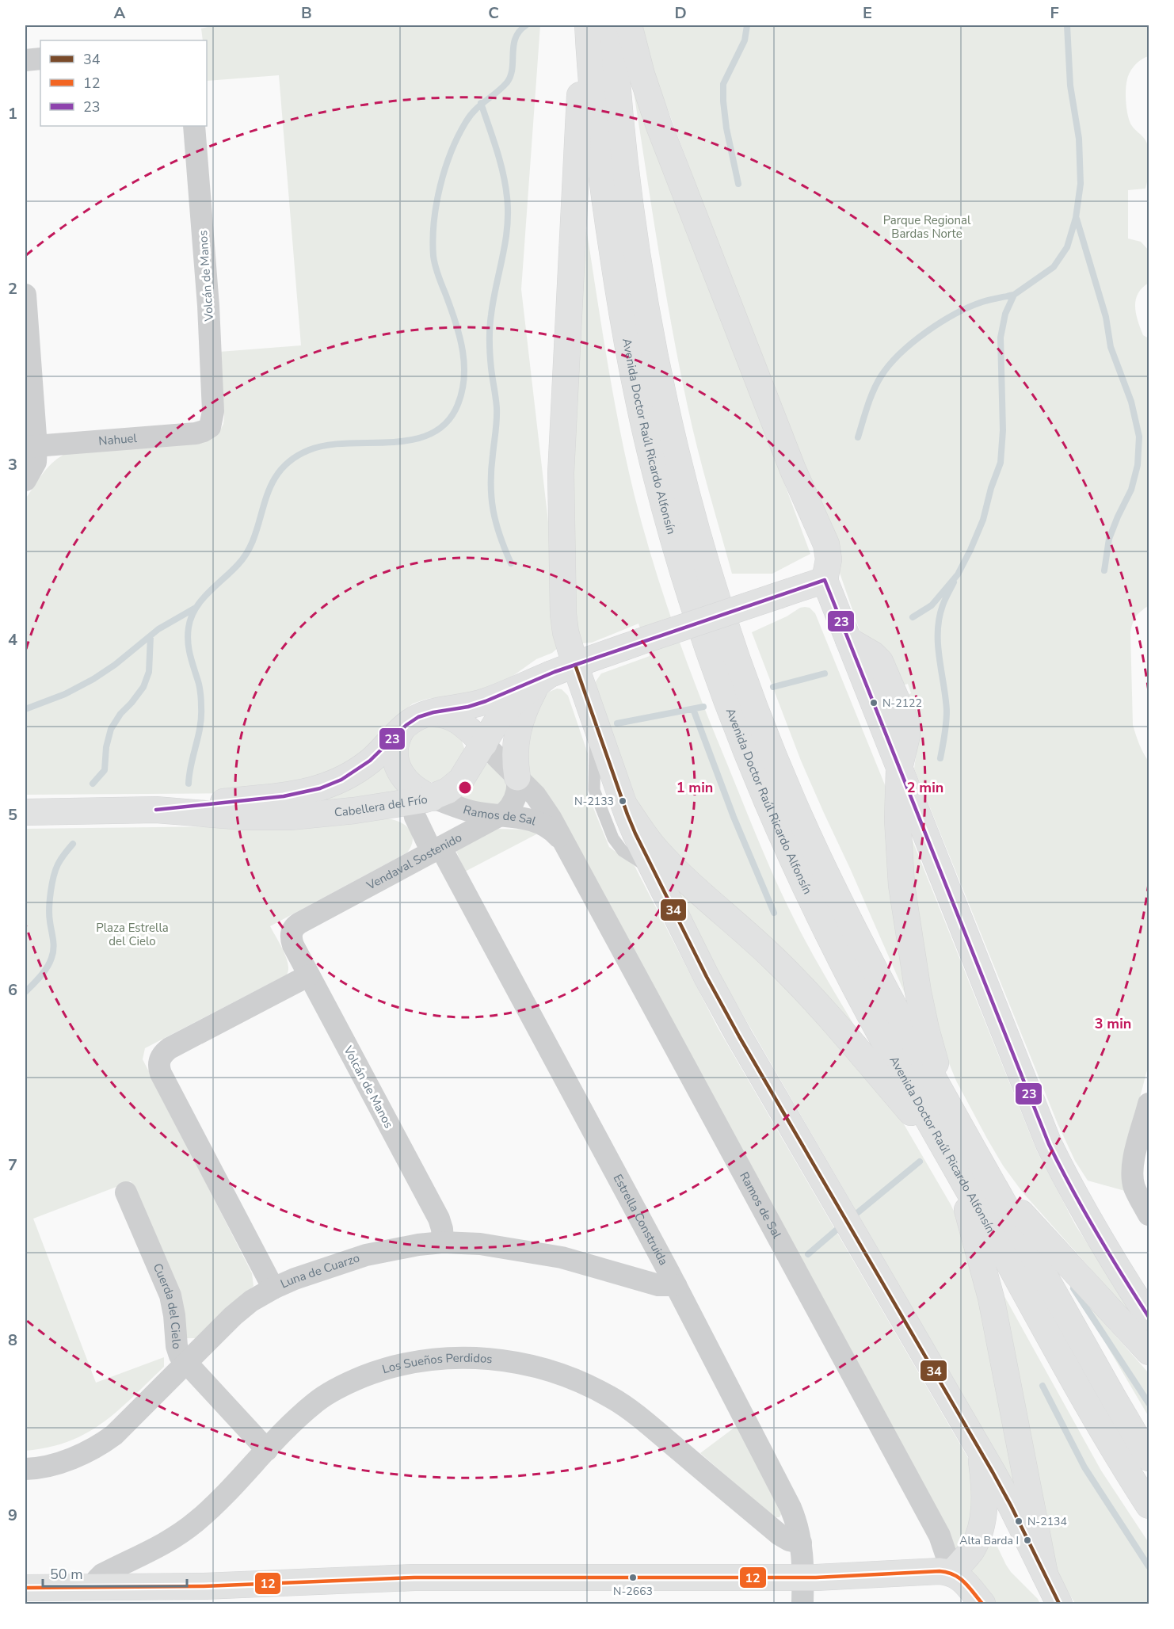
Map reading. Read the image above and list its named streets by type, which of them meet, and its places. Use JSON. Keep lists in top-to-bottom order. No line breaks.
{"streets":{"main road":["Avenida Doctor Raúl Ricardo Alfonsín","Cabellera del Frío"],"street":["Volcán de Manos","Nahuel","Ramos de Sal","Vendaval Sostenido","Estrella Construida","Luna de Cuarzo","Cuerda del Cielo","Los Sueños Perdidos"]},"crossings":[["Volcán de Manos","Nahuel"],["Volcán de Manos","Vendaval Sostenido"],["Volcán de Manos","Luna de Cuarzo"],["Cabellera del Frío","Ramos de Sal"],["Cabellera del Frío","Estrella Construida"],["Ramos de Sal","Vendaval Sostenido"],["Ramos de Sal","Estrella Construida"],["Vendaval Sostenido","Estrella Construida"],["Estrella Construida","Luna de Cuarzo"],["Estrella Construida","Los Sueños Perdidos"],["Luna de Cuarzo","Cuerda del Cielo"],["Cuerda del Cielo","Los Sueños Perdidos"]],"parks":["Parque Regional Bardas Norte","Plaza Estrella del Cielo"],"places":["N-2122","N-2133","N-2134","Alta Barda I","N-2663"],"lines":["transit line 23","transit line 34","transit line 12"],"legend":["34","12","23"],"scale_bar":"50 m","grid":{"columns":["A","B","C","D","E","F"],"rows":["1","2","3","4","5","6","7","8","9"]},"rings":["1 min","2 min","3 min"]}
